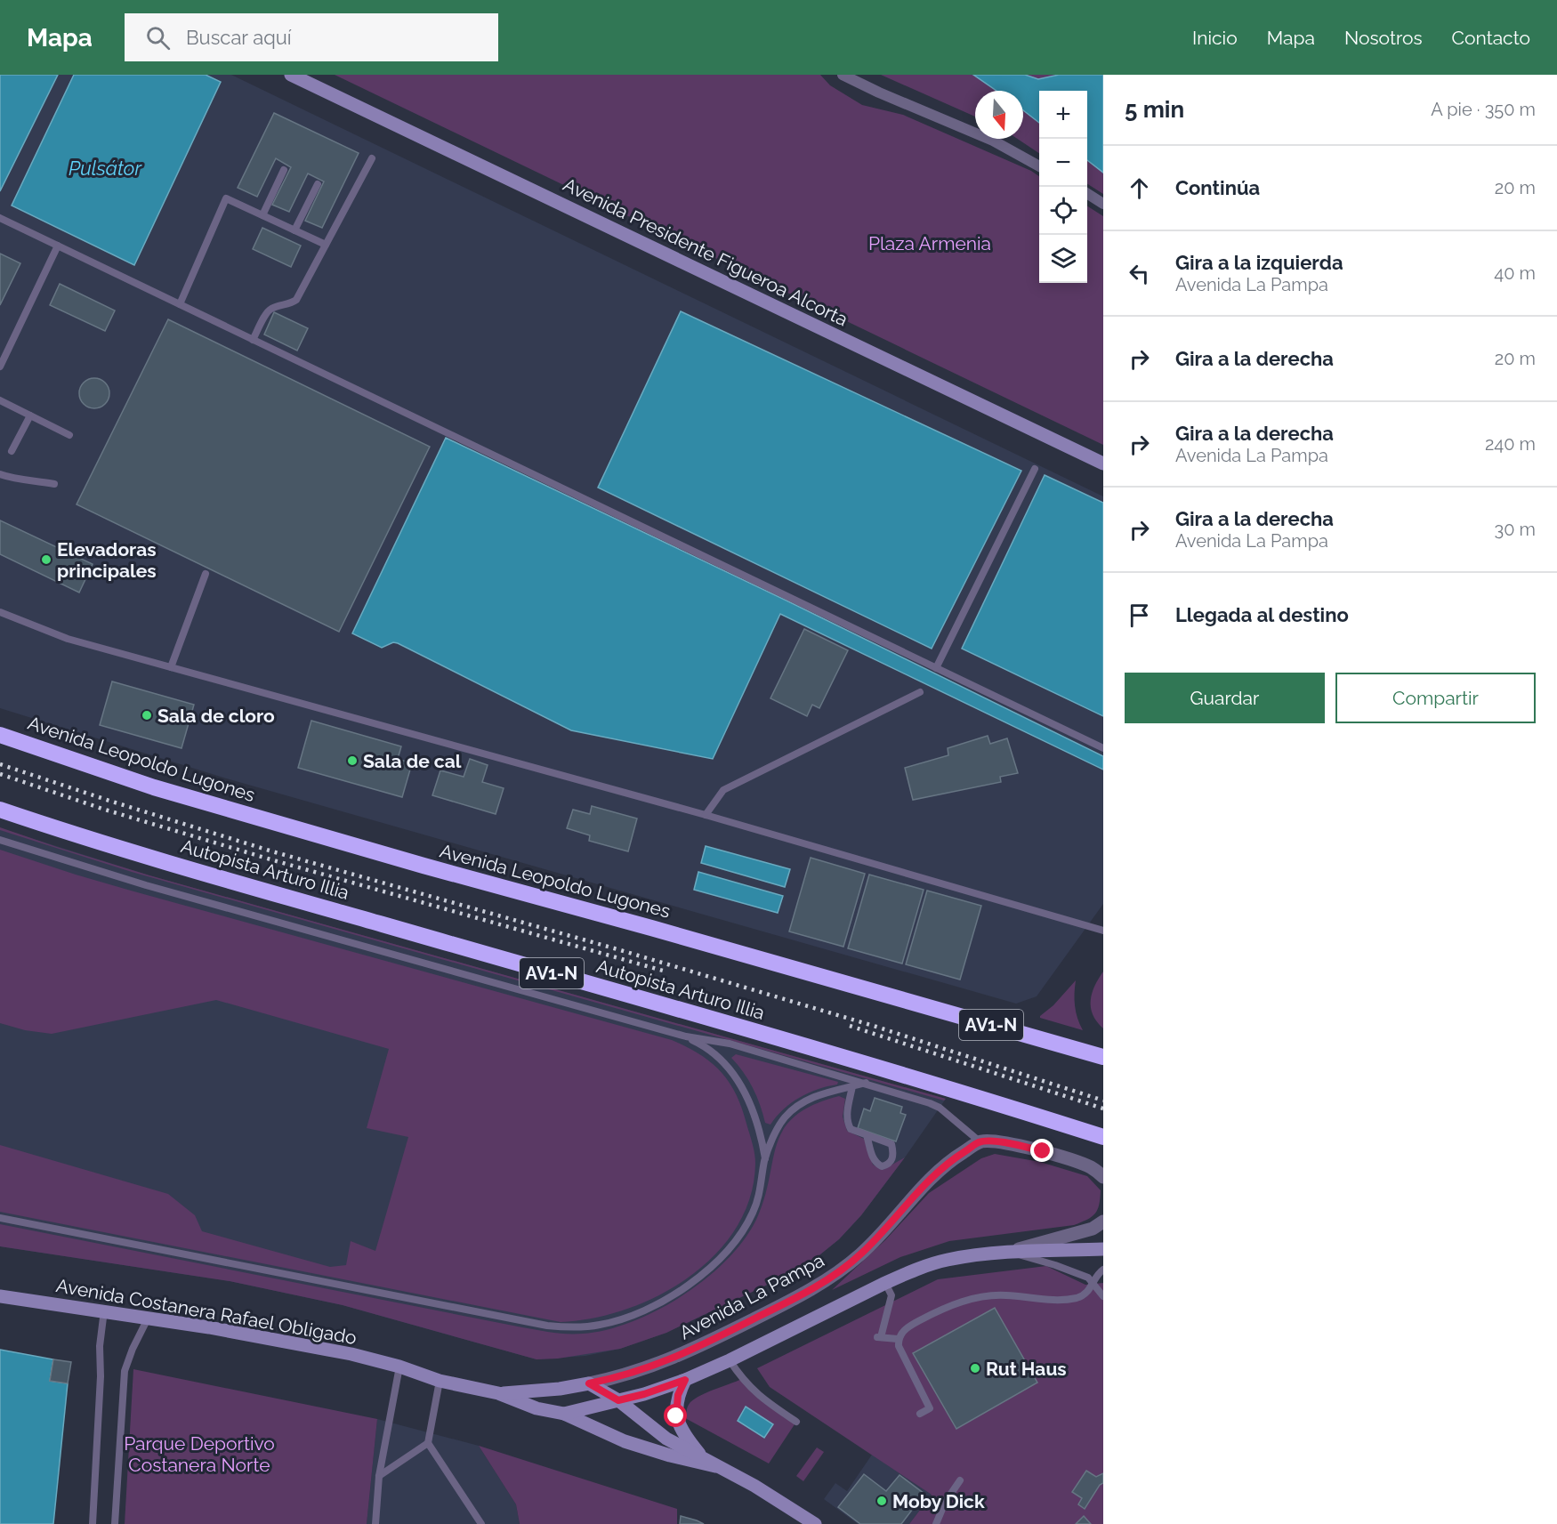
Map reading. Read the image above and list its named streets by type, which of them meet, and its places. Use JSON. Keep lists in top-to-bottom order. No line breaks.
{"streets":{"highway":["Avenida Leopoldo Lugones","Autopista Arturo Illia","AV1-N"],"main road":["Avenida Presidente Figueroa Alcorta","Avenida Costanera Rafael Obligado"],"street":["Avenida La Pampa"]},"crossings":[["Avenida La Pampa","Avenida Costanera Rafael Obligado"]],"water":["Pulsátor"],"parks":["Plaza Armenia","Parque Deportivo Costanera Norte"],"places":["Elevadoras principales","Sala de cloro","Sala de cal","Rut Haus","Moby Dick"],"north":"bottom","page":{"header":"Mapa","search":"Buscar aquí","nav":["Inicio","Mapa","Nosotros","Contacto"],"heading":["5 min","A pie · 350 m"],"map_buttons":["+","−"],"list":[["Continúa","20 m"],["Gira a la izquierda","Avenida La Pampa","40 m"],["Gira a la derecha","20 m"],["Gira a la derecha","Avenida La Pampa","240 m"],["Gira a la derecha","Avenida La Pampa","30 m"],"Llegada al destino"],"buttons":["Guardar","Compartir"]}}
